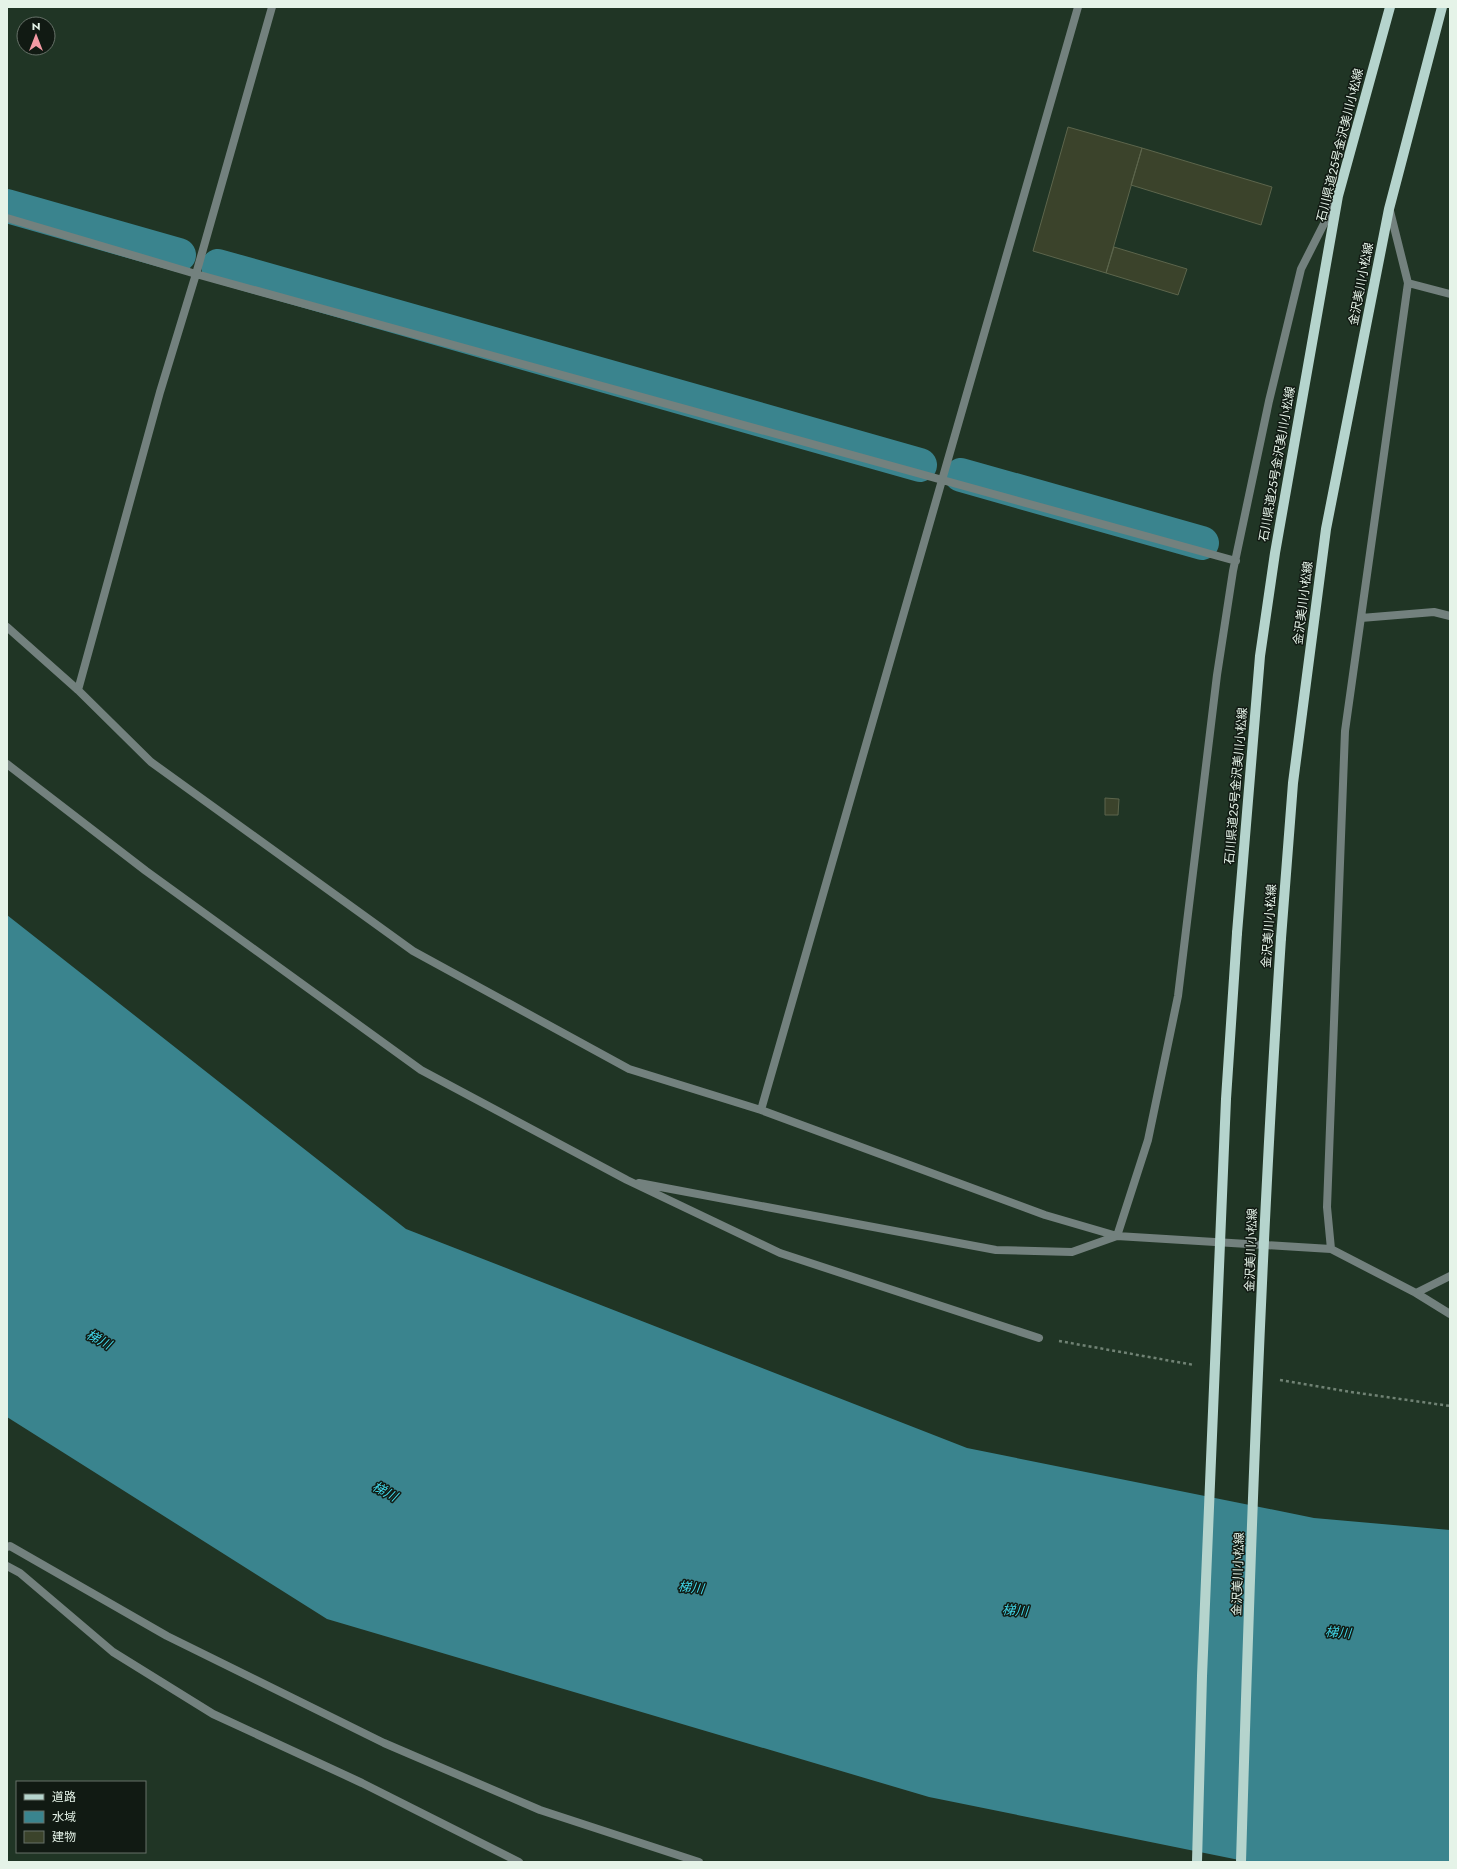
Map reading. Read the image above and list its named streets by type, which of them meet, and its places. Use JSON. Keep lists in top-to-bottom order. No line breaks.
{"streets":{"main road":["石川県道25号金沢美川小松線","金沢美川小松線"]},"water":["梯川"],"legend":["道路","水域","建物"],"north":"top"}
